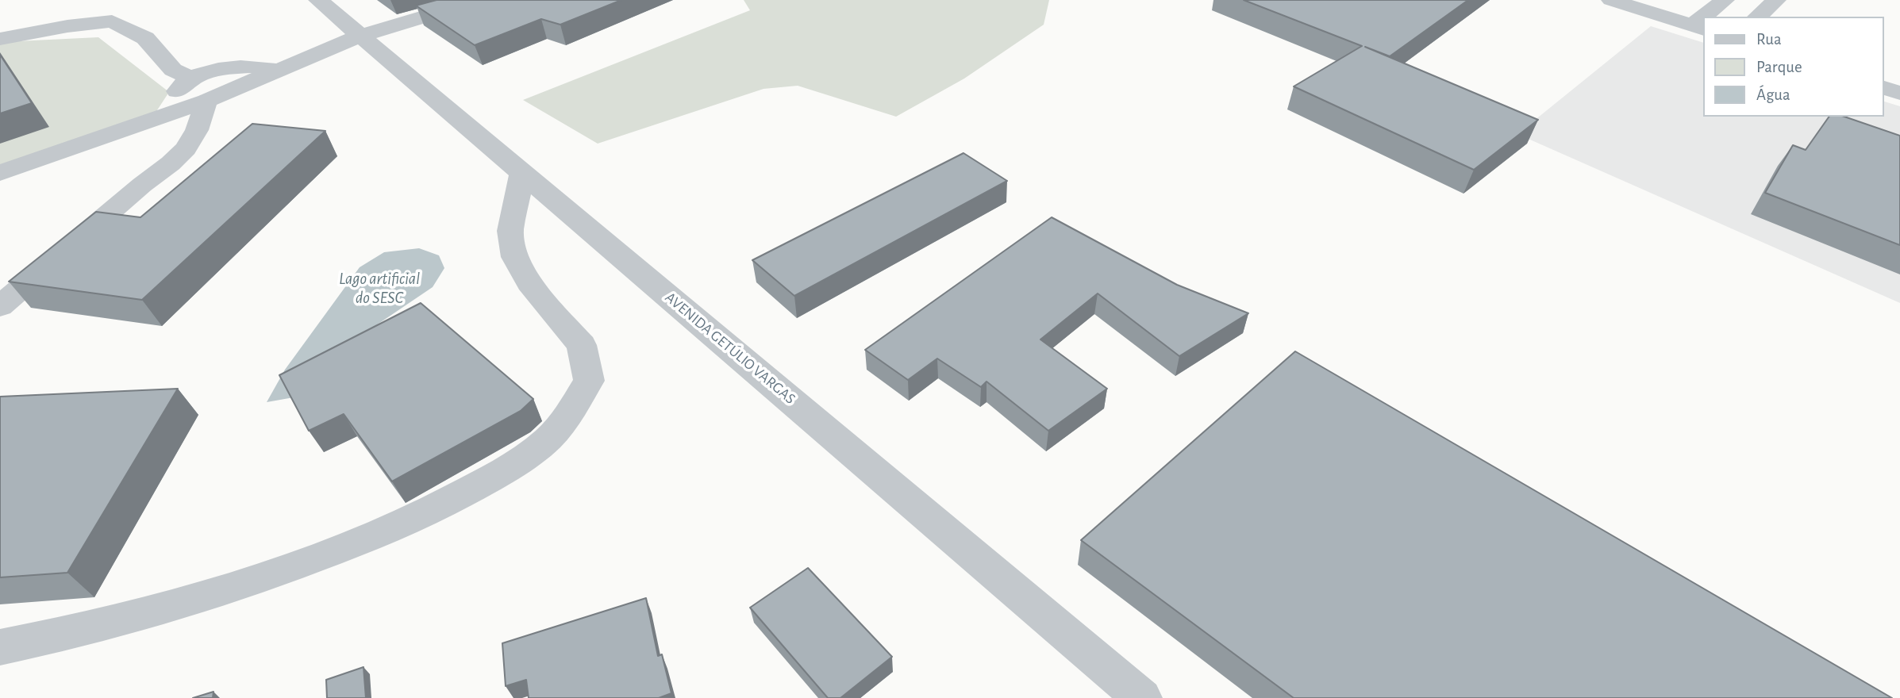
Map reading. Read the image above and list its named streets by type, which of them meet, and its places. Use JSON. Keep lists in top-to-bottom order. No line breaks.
{"streets":{"street":["AVENIDA GETÚLIO VARGAS"]},"water":["Lago artificial do SESC"],"legend":["Rua","Parque","Água"]}
